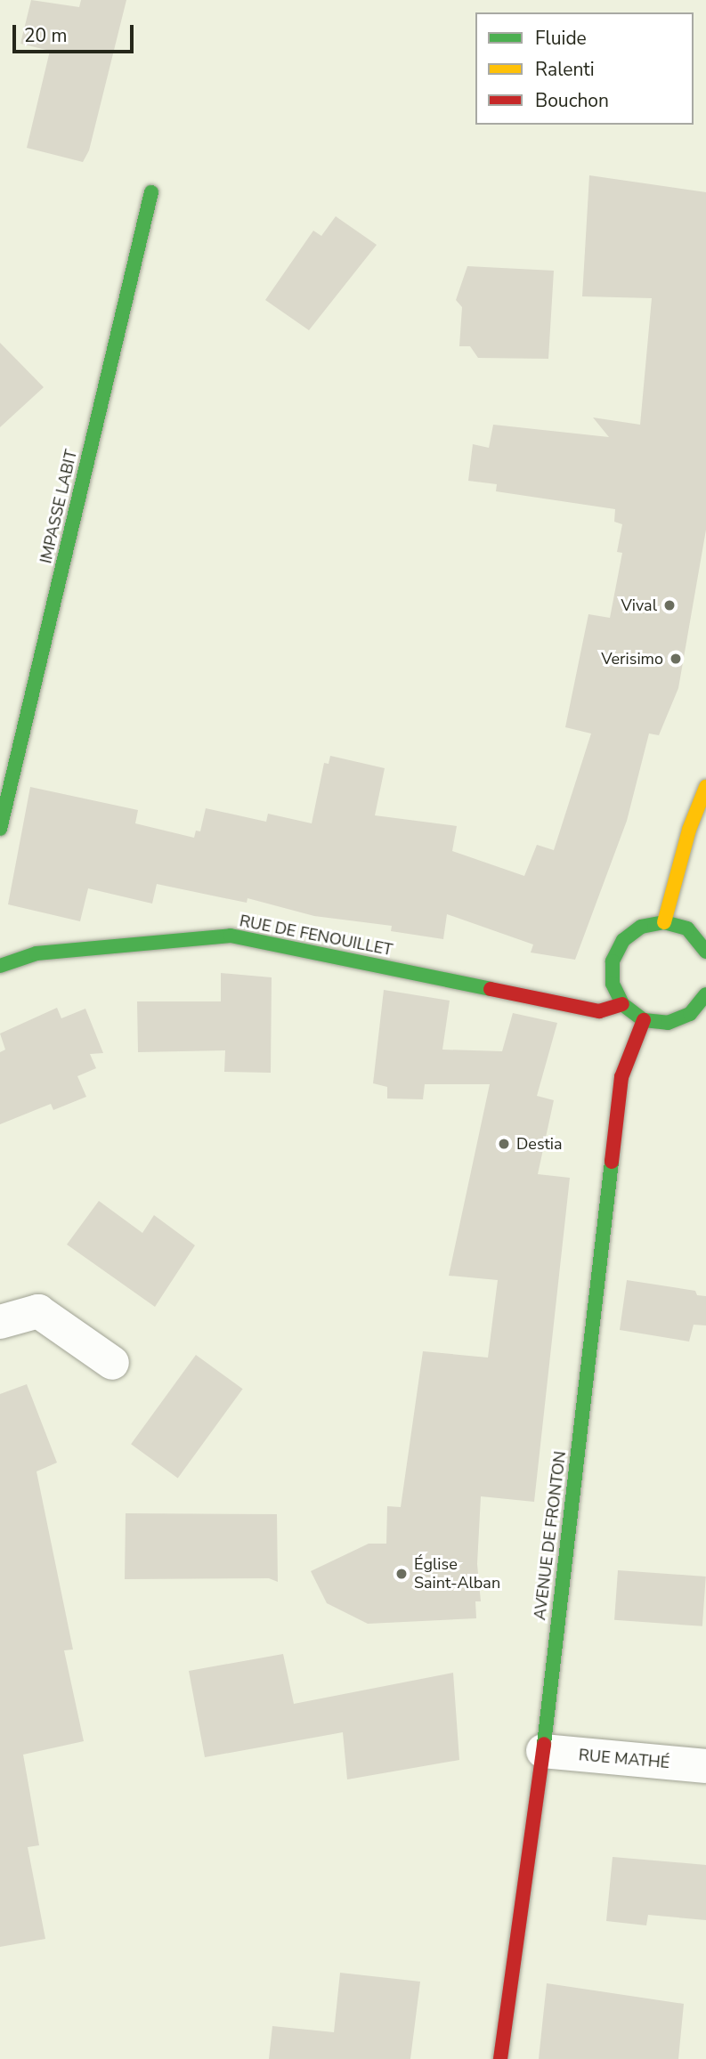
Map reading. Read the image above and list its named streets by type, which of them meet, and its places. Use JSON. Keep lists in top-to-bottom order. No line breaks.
{"streets":{"main road":["IMPASSE LABIT","RUE DE FENOUILLET","AVENUE DE FRONTON"],"street":["RUE MATHÉ"]},"crossings":[["AVENUE DE FRONTON","RUE MATHÉ"]],"places":["Vival","Verisimo","Destia","Église Saint-Alban"],"legend":["Fluide","Ralenti","Bouchon"],"scale_bar":"20 m"}
